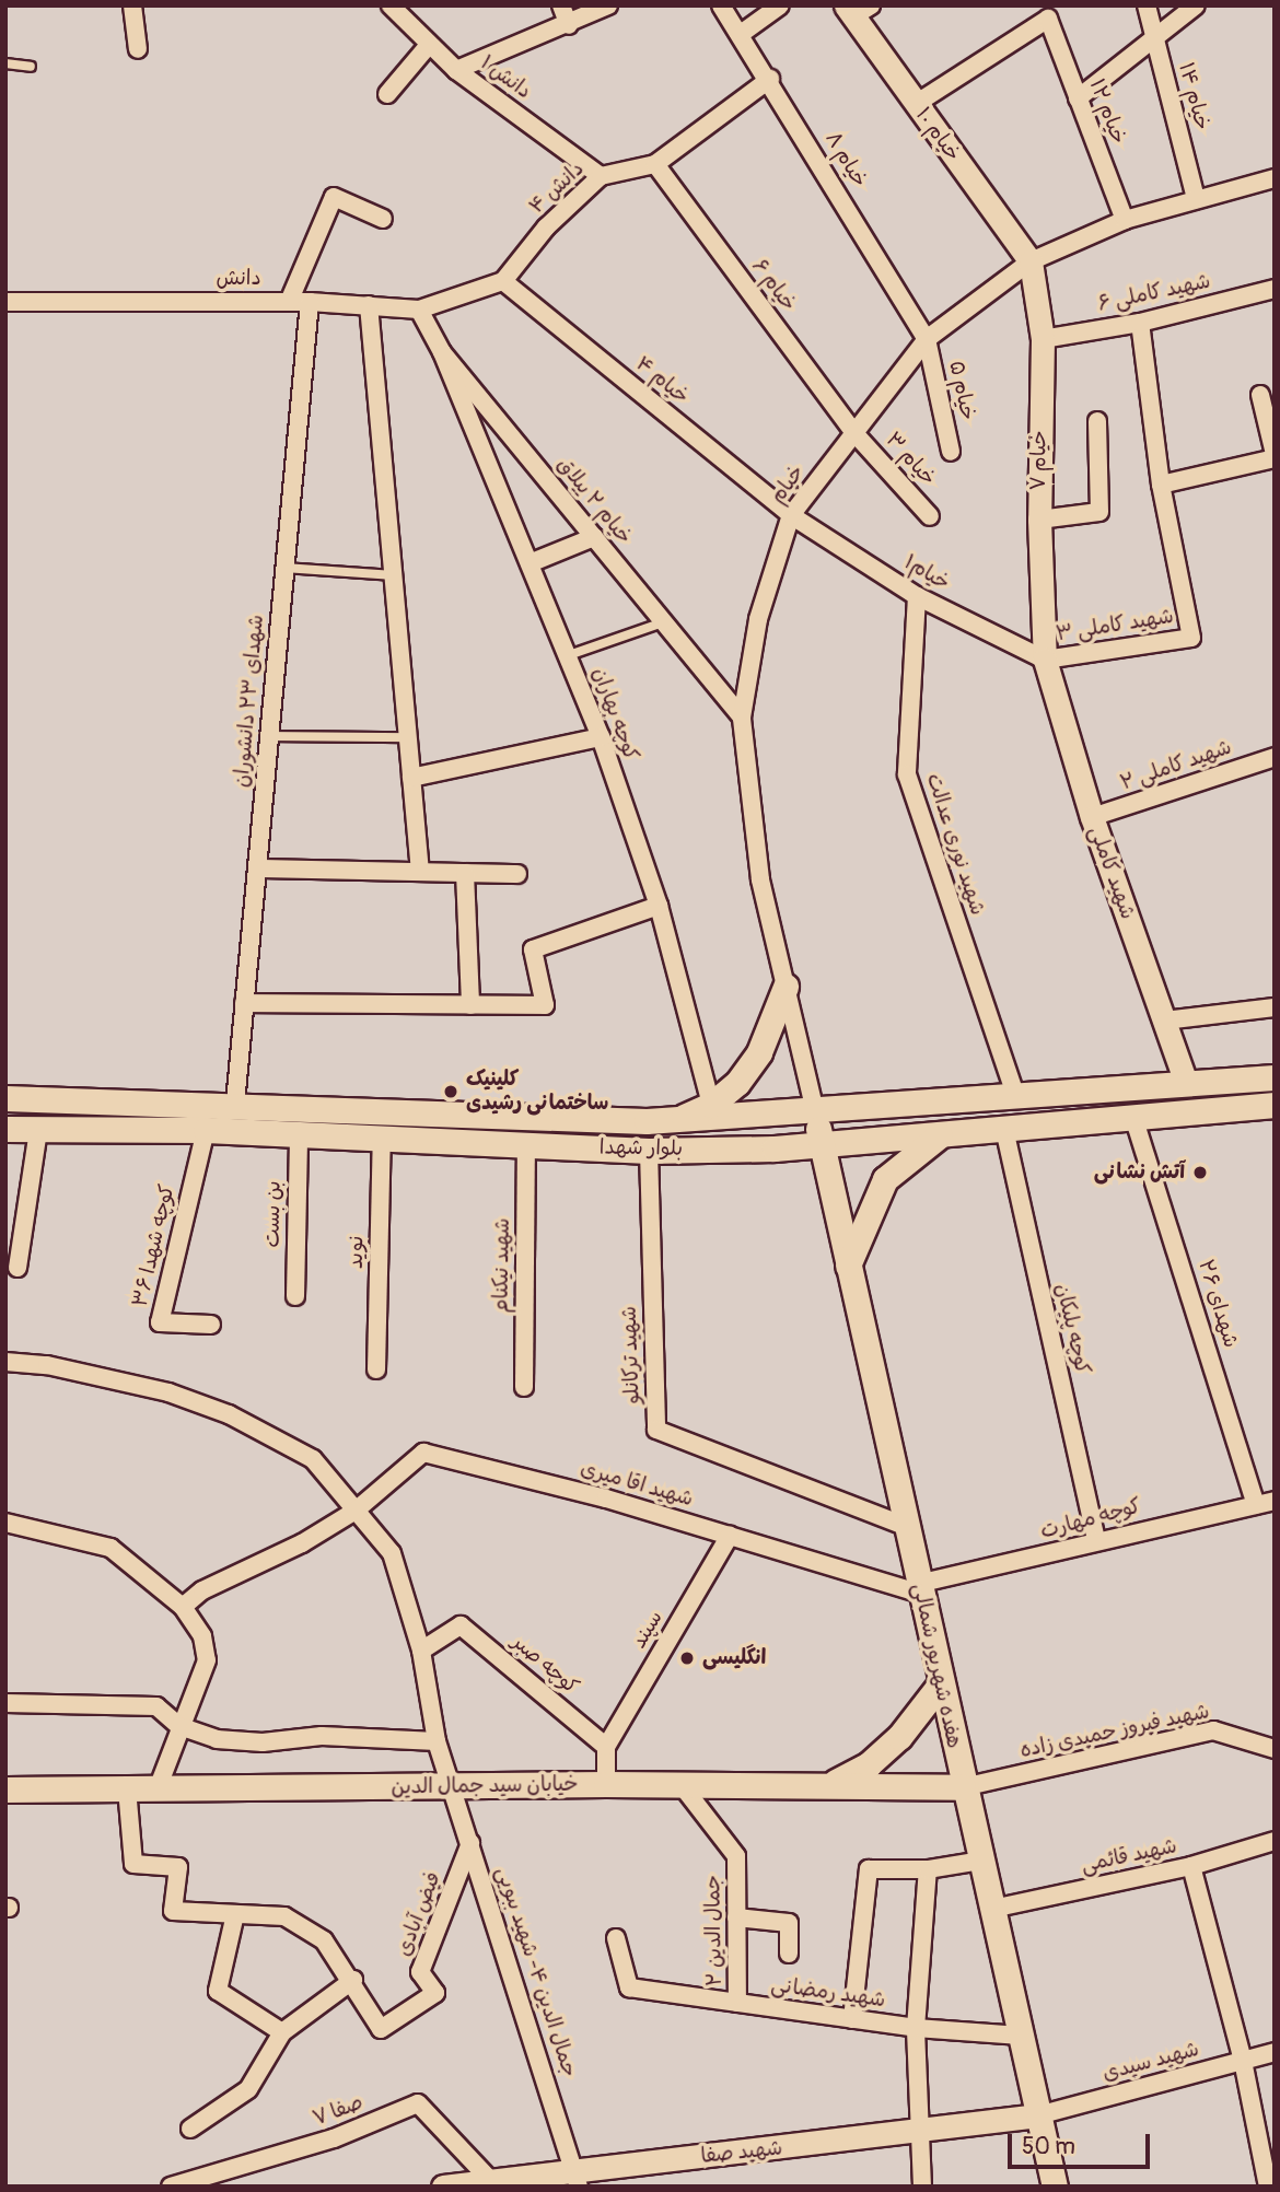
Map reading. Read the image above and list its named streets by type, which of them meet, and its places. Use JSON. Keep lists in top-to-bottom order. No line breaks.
{"streets":{"main road":["بلوار شهدا","هفده شهریور شمالی","خیابان سید جمال الدین"],"street":["دانش ۱","خیام ۱۴","خیام ۱۲","خیام ۱۰","خیام ۸","دانش ۴","دانش","خیام ۶","شهید کاملی ۶","خیام ۴","خیام ۵","خیام ۳","خیام ۷","خیام","خیام ۲ ییلاق","خیام۱","شهید کاملی ۳","شهدای ۲۳ دانشوران","کوچه بهاران","شهید کاملی ۲","شهید نوری عدالت","شهید کاملی","بن بست","کوچه شهدا ۳۶","نوید","شهید نیکنام","شهدای ۲۶","کوچه پلیکان","شهید ترکانلو","شهید اقا میری","کوچه مهارت","سپند","کوچه صبر","شهید فیروز حمیدی زاده","شهید قائمی","فیض آبادی","جمال الدین ۲","جمال الدین ۴- شهید ببویی","شهید رمضانی","شهید سیدی","صفا ۷","شهید صفا"]},"crossings":[["دانش ۱","دانش ۴"],["خیام ۱۴","خیام"],["خیام ۱۲","خیام ۱۰"],["خیام ۱۲","خیام"],["خیام ۱۰","خیام ۷"],["خیام ۱۰","خیام"],["خیام ۸","دانش ۴"],["خیام ۸","خیام ۵"],["خیام ۸","خیام"],["دانش ۴","خیام ۶"],["دانش ۴","خیام ۴"],["دانش","خیام ۲ ییلاق"],["دانش","شهدای ۲۳ دانشوران"],["خیام ۶","خیام ۳"],["خیام ۶","خیام"],["شهید کاملی ۶","خیام ۷"],["خیام ۴","خیام"],["خیام ۴","خیام۱"],["خیام ۵","خیام"],["خیام ۳","خیام"],["خیام ۷","خیام"],["خیام ۷","خیام۱"],["خیام ۷","شهید کاملی ۳"],["خیام ۷","شهید کاملی"],["خیام","خیام ۲ ییلاق"],["خیام","خیام۱"],["خیام","بلوار شهدا"],["خیام","هفده شهریور شمالی"],["خیام ۲ ییلاق","کوچه بهاران"],["خیام۱","شهید کاملی ۳"],["خیام۱","شهید نوری عدالت"],["خیام۱","شهید کاملی"],["شهید کاملی ۳","شهید کاملی"],["شهدای ۲۳ دانشوران","بلوار شهدا"],["کوچه بهاران","بلوار شهدا"],["شهید کاملی ۲","شهید کاملی"],["شهید نوری عدالت","بلوار شهدا"],["شهید کاملی","بلوار شهدا"],["بلوار شهدا","بن بست"],["بلوار شهدا","کوچه شهدا ۳۶"],["بلوار شهدا","نوید"],["بلوار شهدا","شهید نیکنام"],["بلوار شهدا","شهدای ۲۶"],["بلوار شهدا","کوچه پلیکان"],["بلوار شهدا","شهید ترکانلو"],["بلوار شهدا","هفده شهریور شمالی"],["شهدای ۲۶","کوچه مهارت"],["کوچه پلیکان","کوچه مهارت"],["شهید ترکانلو","هفده شهریور شمالی"],["شهید اقا میری","کوچه مهارت"],["شهید اقا میری","سپند"],["شهید اقا میری","هفده شهریور شمالی"],["شهید اقا میری","جمال الدین ۴- شهید ببویی"],["کوچه مهارت","هفده شهریور شمالی"],["سپند","کوچه صبر"],["کوچه صبر","جمال الدین ۴- شهید ببویی"],["هفده شهریور شمالی","شهید فیروز حمیدی زاده"],["هفده شهریور شمالی","خیابان سید جمال الدین"],["هفده شهریور شمالی","شهید قائمی"],["هفده شهریور شمالی","شهید رمضانی"],["هفده شهریور شمالی","شهید سیدی"],["هفده شهریور شمالی","شهید صفا"],["شهید فیروز حمیدی زاده","خیابان سید جمال الدین"],["خیابان سید جمال الدین","فیض آبادی"],["خیابان سید جمال الدین","جمال الدین ۲"],["خیابان سید جمال الدین","جمال الدین ۴- شهید ببویی"],["فیض آبادی","جمال الدین ۴- شهید ببویی"],["جمال الدین ۲","شهید رمضانی"],["جمال الدین ۴- شهید ببویی","شهید صفا"],["شهید سیدی","شهید صفا"],["صفا ۷","شهید صفا"]],"places":["کلینیک ساختمانی رشیدی","آتش نشانی","انگلیسی"],"scale_bar":"50 m"}
